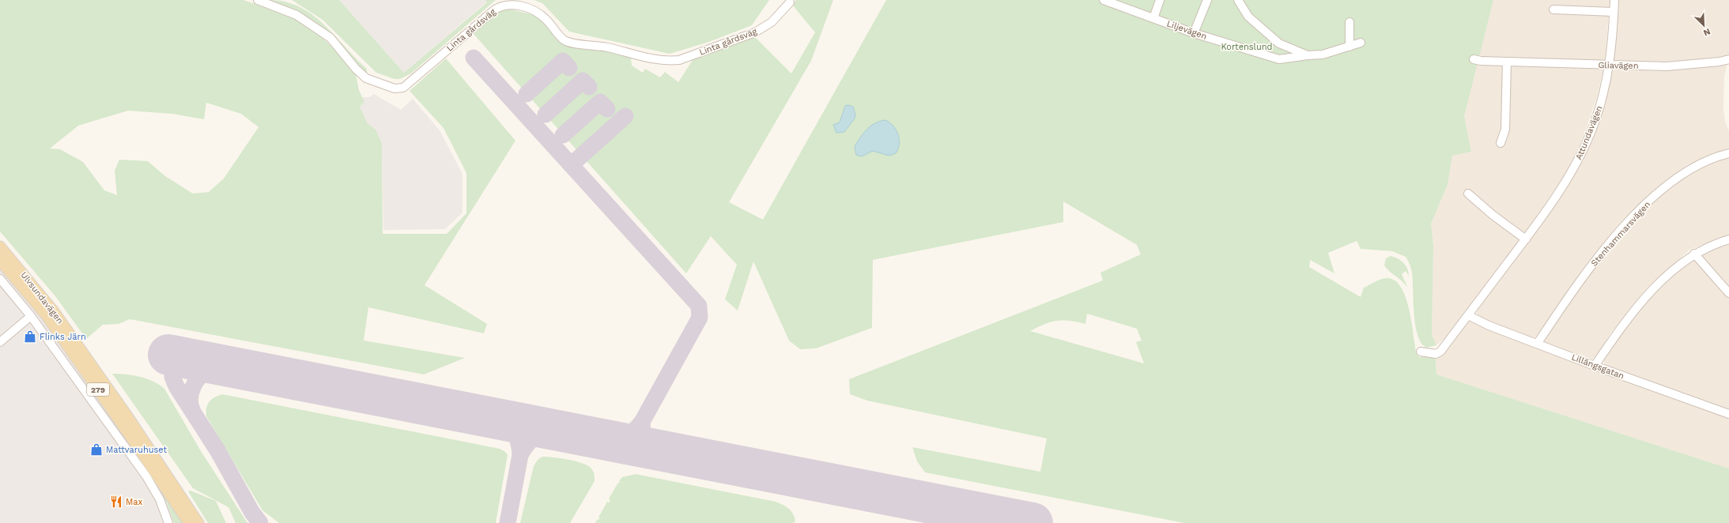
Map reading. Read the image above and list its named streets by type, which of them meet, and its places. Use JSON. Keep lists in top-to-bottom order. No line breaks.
{"streets":{"main road":["Ulvsundavägen","279"],"street":["Linta gårdsväg","Liljevägen","Gliavägen","Attundavägen","Stenhammarsvägen","Lillängsgatan"]},"crossings":[["Gliavägen","Attundavägen"],["Attundavägen","Lillängsgatan"],["Stenhammarsvägen","Lillängsgatan"]],"parks":["Kortenslund"],"places":{"shop":["Flinks Järn","Mattvaruhuset"],"restaurant":["Max"]},"north":"bottom right"}
